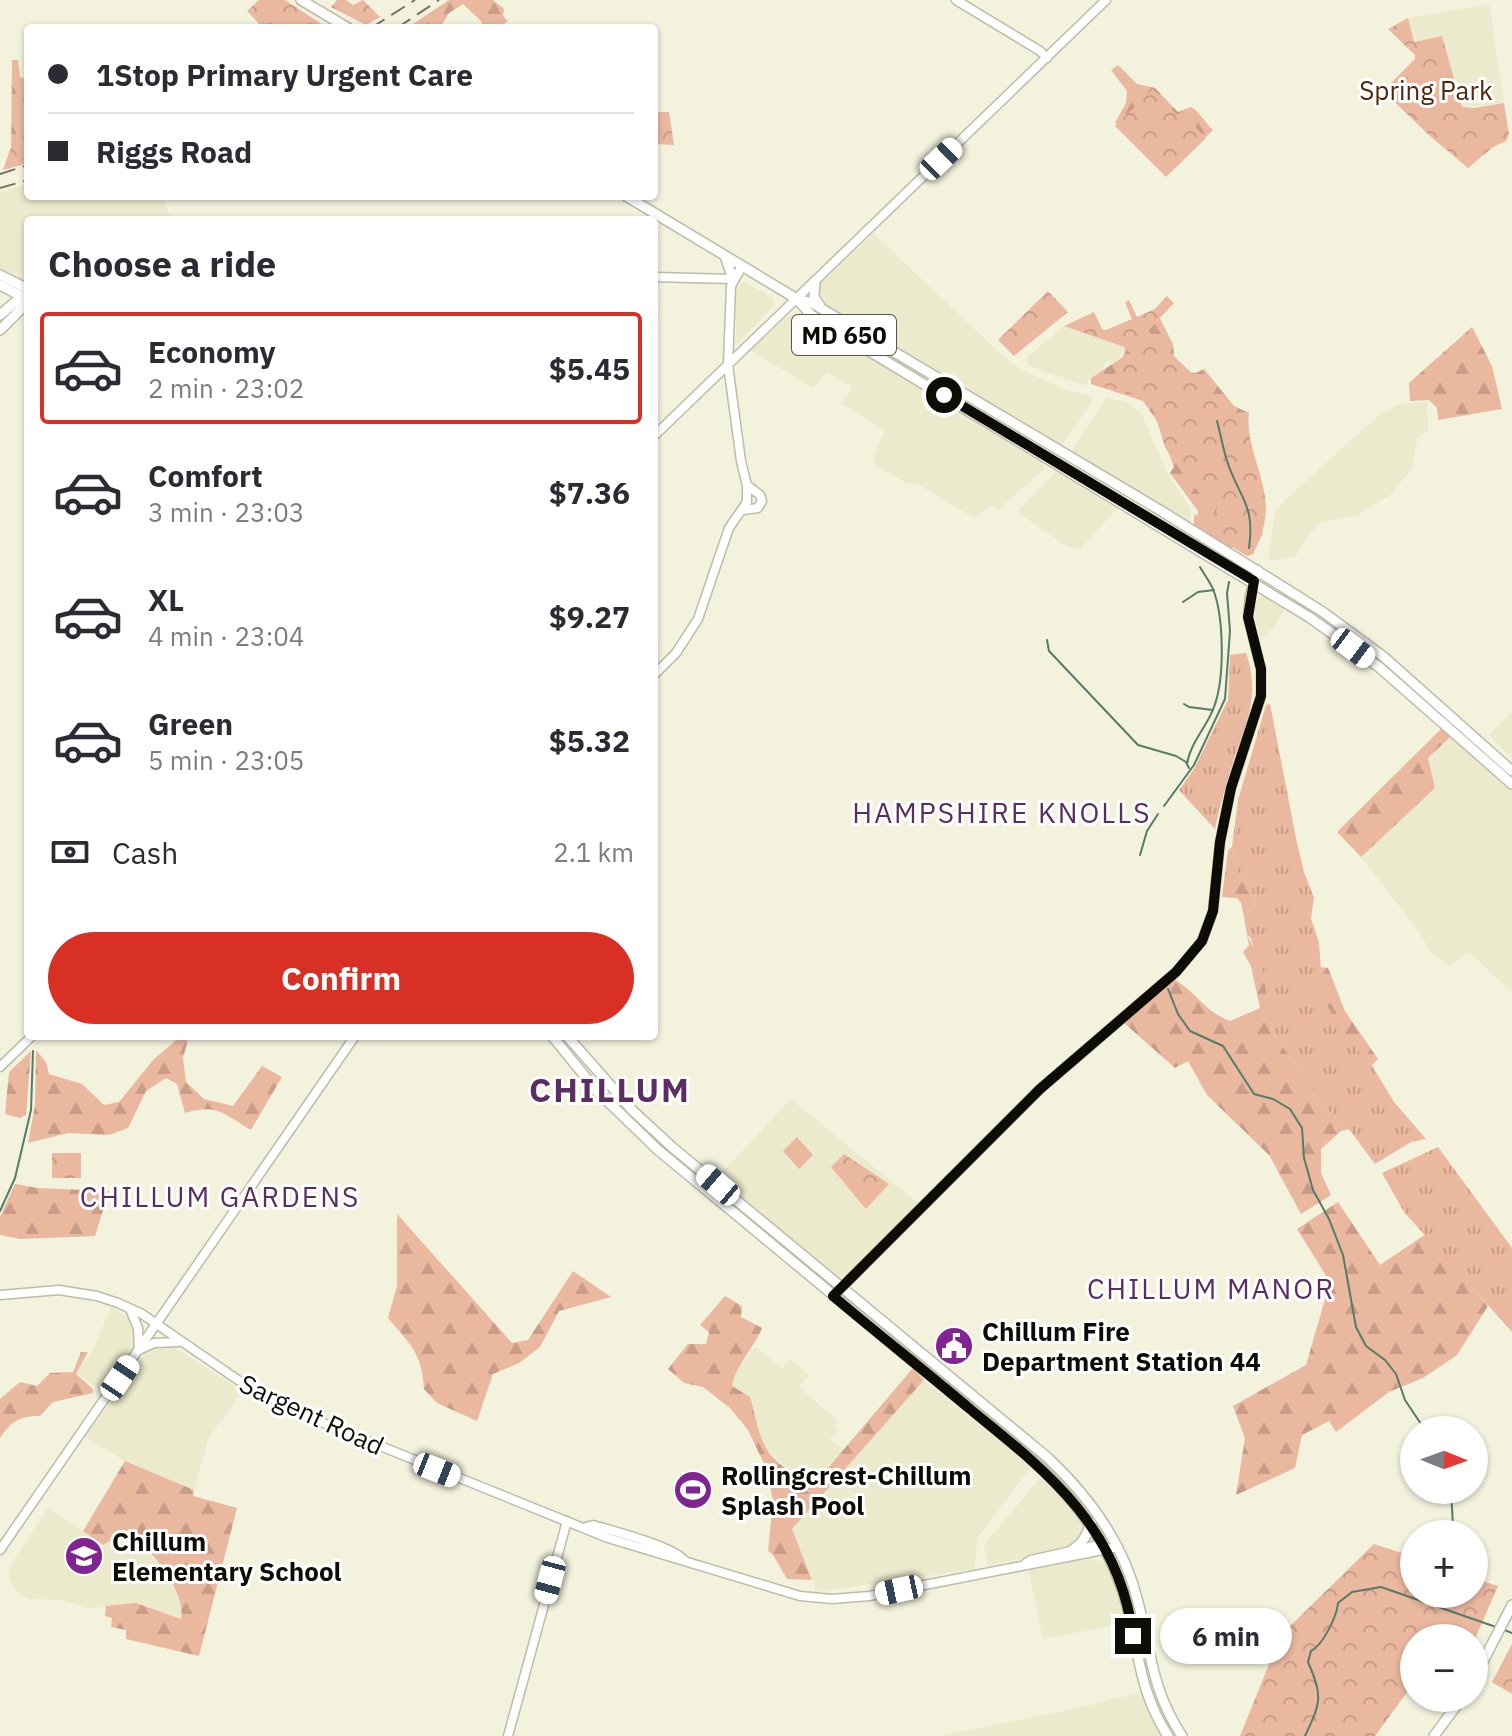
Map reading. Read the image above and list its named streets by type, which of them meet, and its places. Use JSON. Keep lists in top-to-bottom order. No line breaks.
{"streets":{"main road":["MD 650"],"street":["Sargent Road"]},"districts":["HAMPSHIRE KNOLLS","CHILLUM","CHILLUM GARDENS","CHILLUM MANOR"],"parks":["Spring Park"],"places":{"public building":["Chillum Fire Department Station 44"],"sports":["Rollingcrest-Chillum Splash Pool"],"school or university":["Chillum Elementary School"]},"north":"right","page":{"banner":["1Stop Primary Urgent Care","Riggs Road"],"heading":"Choose a ride","list":[{"name":"Economy","note":"2 min · 23:02","value":"$5.45"},{"name":"Comfort","note":"3 min · 23:03","value":"$7.36"},{"name":"XL","note":"4 min · 23:04","value":"$9.27"},{"name":"Green","note":"5 min · 23:05","value":"$5.32"}],"pay":["Cash","2.1 km"],"buttons":"Confirm","map_buttons":["+","−"],"bubble":"6 min"}}
